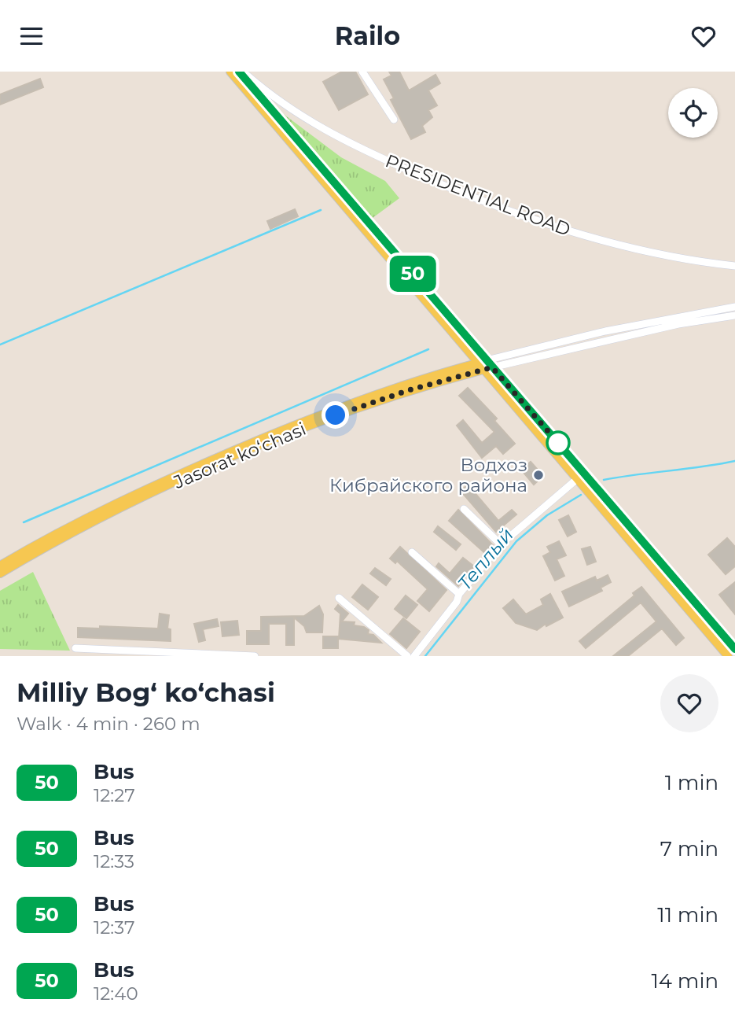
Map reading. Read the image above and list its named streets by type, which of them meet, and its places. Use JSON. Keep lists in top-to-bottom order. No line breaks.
{"streets":{"main road":["Jasorat koʻchasi"],"street":["PRESIDENTIAL ROAD"]},"water":["Теплый"],"places":["Водхоз Кибрайского района"],"lines":["bus line 50"],"page":{"header":"Railo","on_map":"50","heading":["Milliy Bogʻ koʻchasi","Walk · 4 min · 260 m"],"list":[{"mark":"50","name":"Bus","note":"12:27","value":"1 min"},{"mark":"50","name":"Bus","note":"12:33","value":"7 min"},{"mark":"50","name":"Bus","note":"12:37","value":"11 min"},{"mark":"50","name":"Bus","note":"12:40","value":"14 min"}]}}
